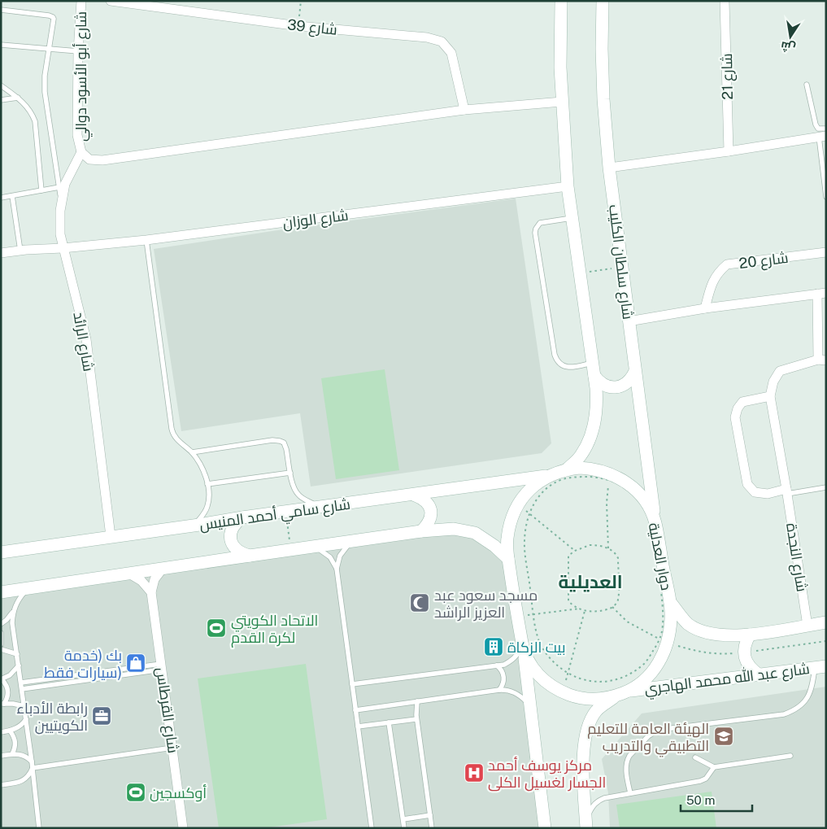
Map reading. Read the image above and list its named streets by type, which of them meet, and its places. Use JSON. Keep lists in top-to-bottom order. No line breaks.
{"streets":{"main road":["شارع سلطان الكليب","شارع سامي أحمد المنيس","دوار العدلية","شارع عبد الله محمد الهاجري"],"street":["شارع 39","شارع أبو الأسود دوالي","شارع 21","شارع الوزان","شارع 20","شارع الرائد","شارع النجدة","شارع القرطاس"]},"crossings":[["شارع أبو الأسود دوالي","شارع الرائد"],["شارع الوزان","شارع الرائد"],["شارع سلطان الكليب","دوار العدلية"],["شارع الرائد","شارع سامي أحمد المنيس"],["شارع سامي أحمد المنيس","دوار العدلية"],["دوار العدلية","شارع عبد الله محمد الهاجري"]],"districts":["العديلية"],"places":{"mosque":["مسجد سعود عبد العزيز الراشد"],"sports":["الاتحاد الكويتي لكرة القدم","أوكسجين"],"building":["بيت الزكاة"],"shop":["بك (خدمة سيارات فقط)"],"office":["رابطة الأدباء الكويتيين"],"school or university":["الهيئة العامة للتعليم التطبيقي والتدريب"],"hospital":["مركز يوسف أحمد الجسار لغسيل الكلى"]},"scale_bar":"50 m","north":"bottom"}
